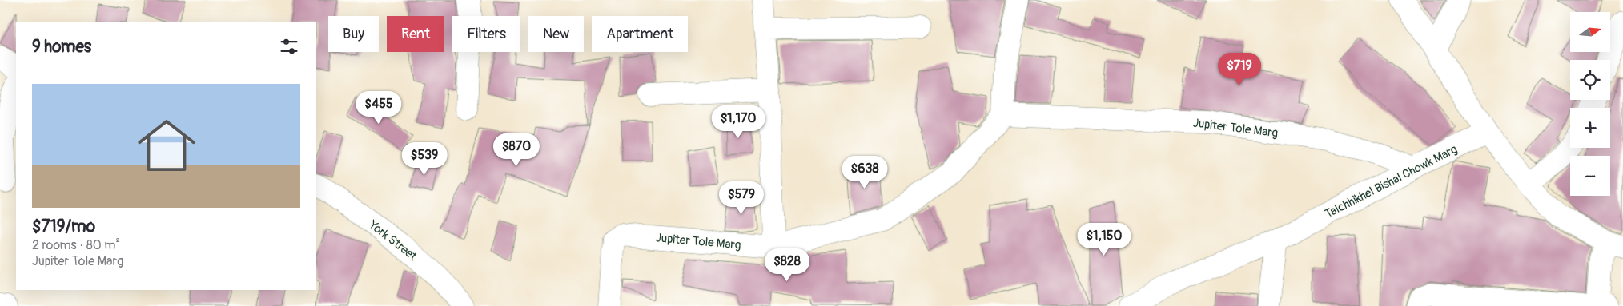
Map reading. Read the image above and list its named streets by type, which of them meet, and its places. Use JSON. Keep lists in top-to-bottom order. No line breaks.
{"streets":{"street":["Jupiter Tole Marg","Talchhikhel Bishal Chowk Marg","York Street"]},"crossings":[["Jupiter Tole Marg","Talchhikhel Bishal Chowk Marg"]],"north":"right","page":{"map_buttons":["+","−"],"chip":["Buy","Rent","Filters","New","Apartment"],"heading":"9 homes","price":["$719","$455","$1,170","$870","$539","$638","$579","$1,150","$828"],"list":[{"name":"$719/mo","note":"2 rooms · 80 m² · Jupiter Tole Marg"}]}}
